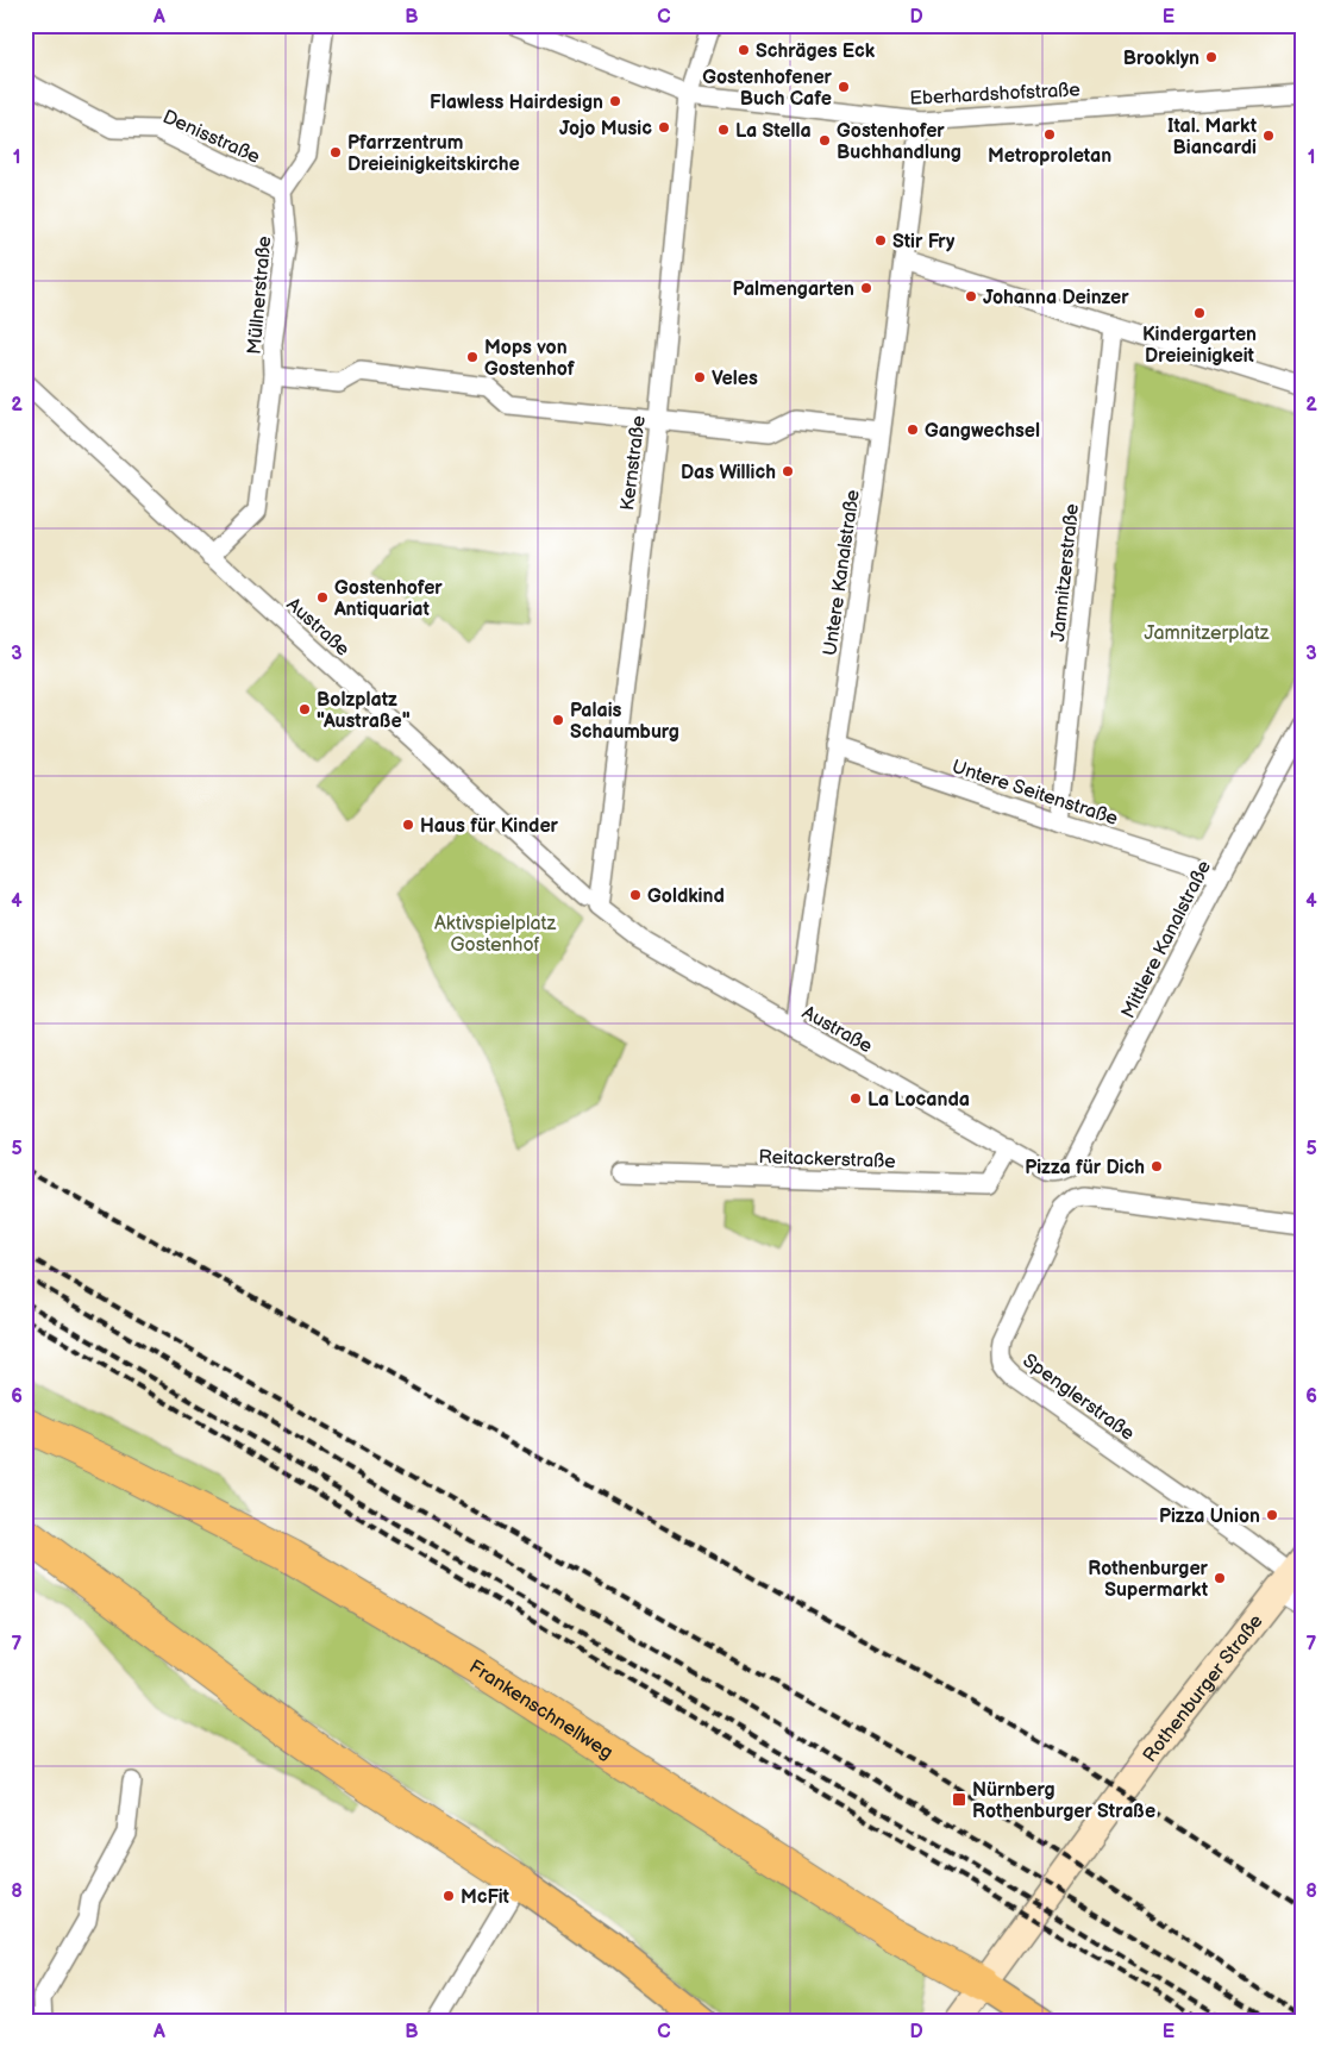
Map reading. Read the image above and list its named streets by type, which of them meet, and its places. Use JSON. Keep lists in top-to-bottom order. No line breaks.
{"streets":{"highway":["Frankenschnellweg"],"main road":["Rothenburger Straße"],"street":["Eberhardshofstraße","Denisstraße","Müllnerstraße","Kernstraße","Untere Kanalstraße","Jamnitzerstraße","Austraße","Untere Seitenstraße","Mittlere Kanalstraße","Reitackerstraße","Spenglerstraße"]},"crossings":[["Eberhardshofstraße","Kernstraße"],["Eberhardshofstraße","Untere Kanalstraße"],["Denisstraße","Müllnerstraße"],["Müllnerstraße","Austraße"],["Kernstraße","Austraße"],["Untere Kanalstraße","Austraße"],["Untere Kanalstraße","Untere Seitenstraße"],["Jamnitzerstraße","Untere Seitenstraße"],["Austraße","Mittlere Kanalstraße"],["Austraße","Reitackerstraße"],["Untere Seitenstraße","Mittlere Kanalstraße"],["Spenglerstraße","Rothenburger Straße"],["Rothenburger Straße","Frankenschnellweg"]],"parks":["Jamnitzerplatz","Aktivspielplatz Gostenhof"],"places":{"other":["Schräges Eck","Brooklyn","Gostenhofener Buch Cafe","Flawless Hairdesign","Jojo Music","La Stella","Metroproletan","Ital. Markt Biancardi","Gostenhofer Buchhandlung","Pfarrzentrum Dreieinigkeitskirche","Stir Fry","Palmengarten","Johanna Deinzer","Kindergarten Dreieinigkeit","Mops von Gostenhof","Veles","Gangwechsel","Das Willich","Gostenhofer Antiquariat","Bolzplatz \"Austraße\"","Palais Schaumburg","Haus für Kinder","Goldkind","La Locanda","Pizza für Dich","Pizza Union","Rothenburger Supermarkt","McFit"],"transit":["Nürnberg Rothenburger Straße"]},"grid":{"columns":["A","B","C","D","E"],"rows":["1","2","3","4","5","6","7","8"]}}
